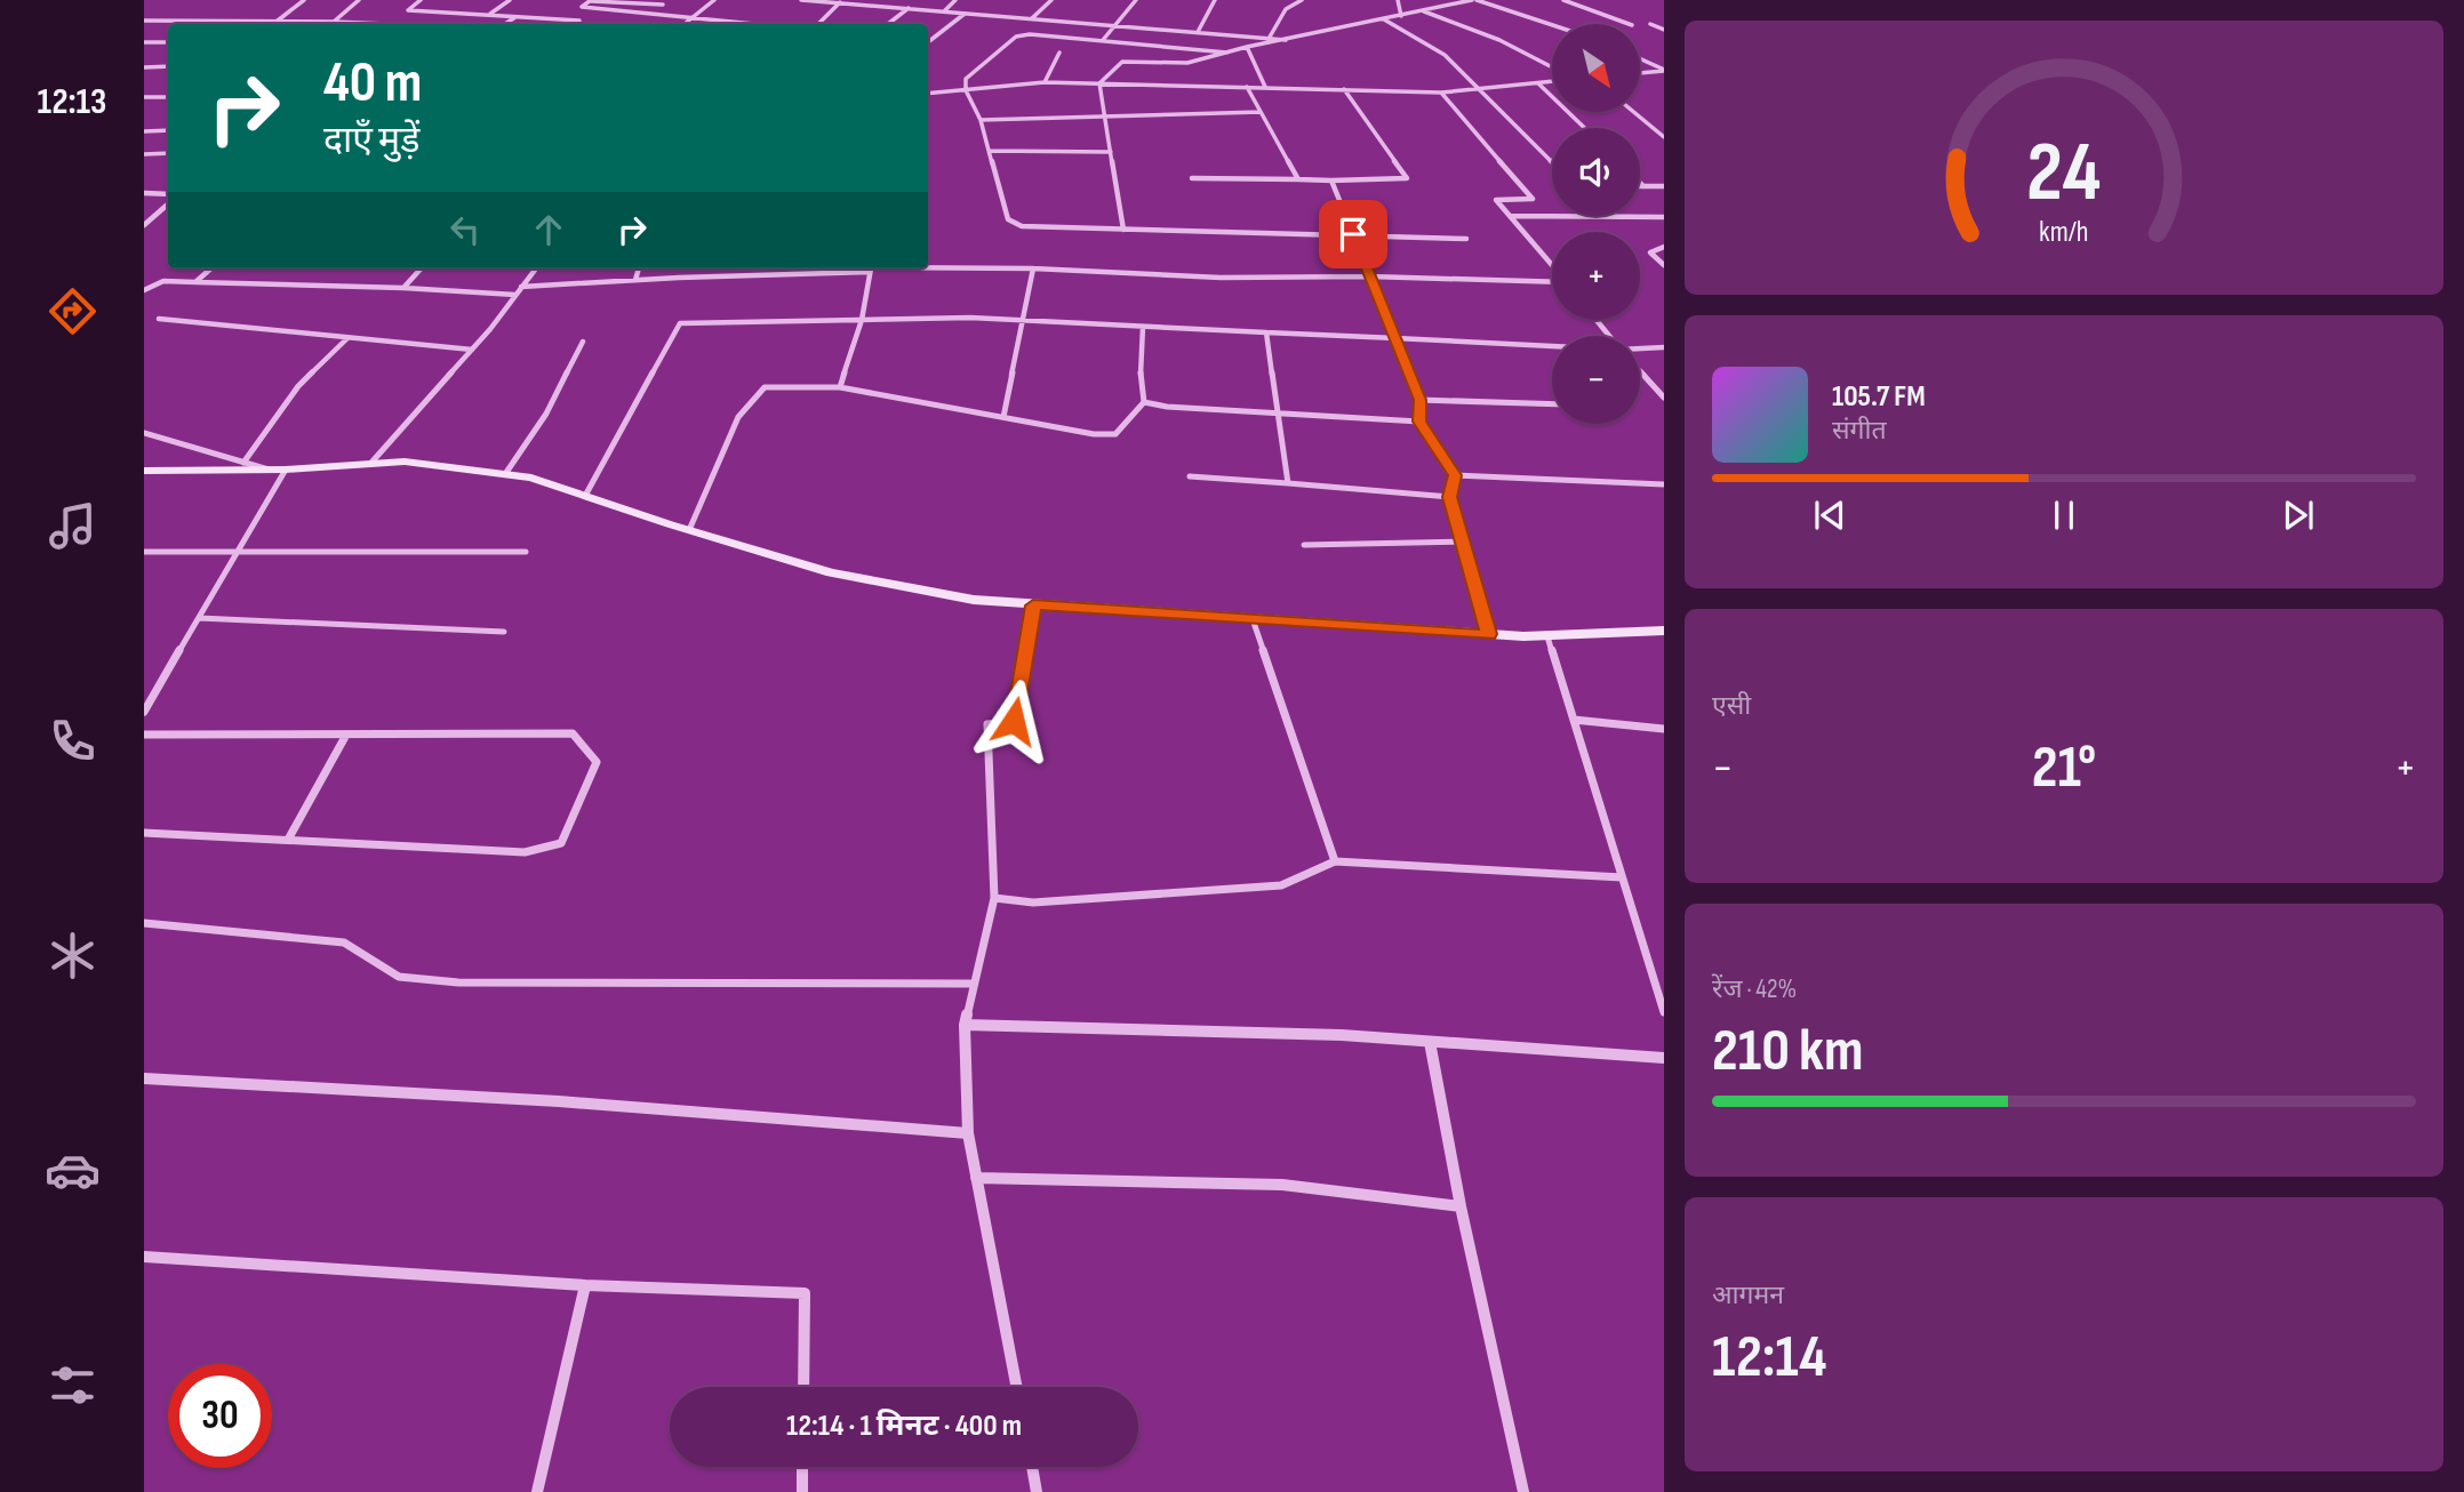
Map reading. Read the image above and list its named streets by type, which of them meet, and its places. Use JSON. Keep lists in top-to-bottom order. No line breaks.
{"north":"bottom right","page":{"tabs":"12:13","map_buttons":["+","−"],"turn":["40 m","दाएँ मुड़ें"],"song":["105.7 FM","संगीत"],"tile":["एसी",["रेंज · 42%","210 km"],["आगमन","12:14"]],"heat":["−","21°","+"],"limit":"30","trip":"12:14 · 1 मिनट · 400 m","gauge":["24","km/h"]}}
